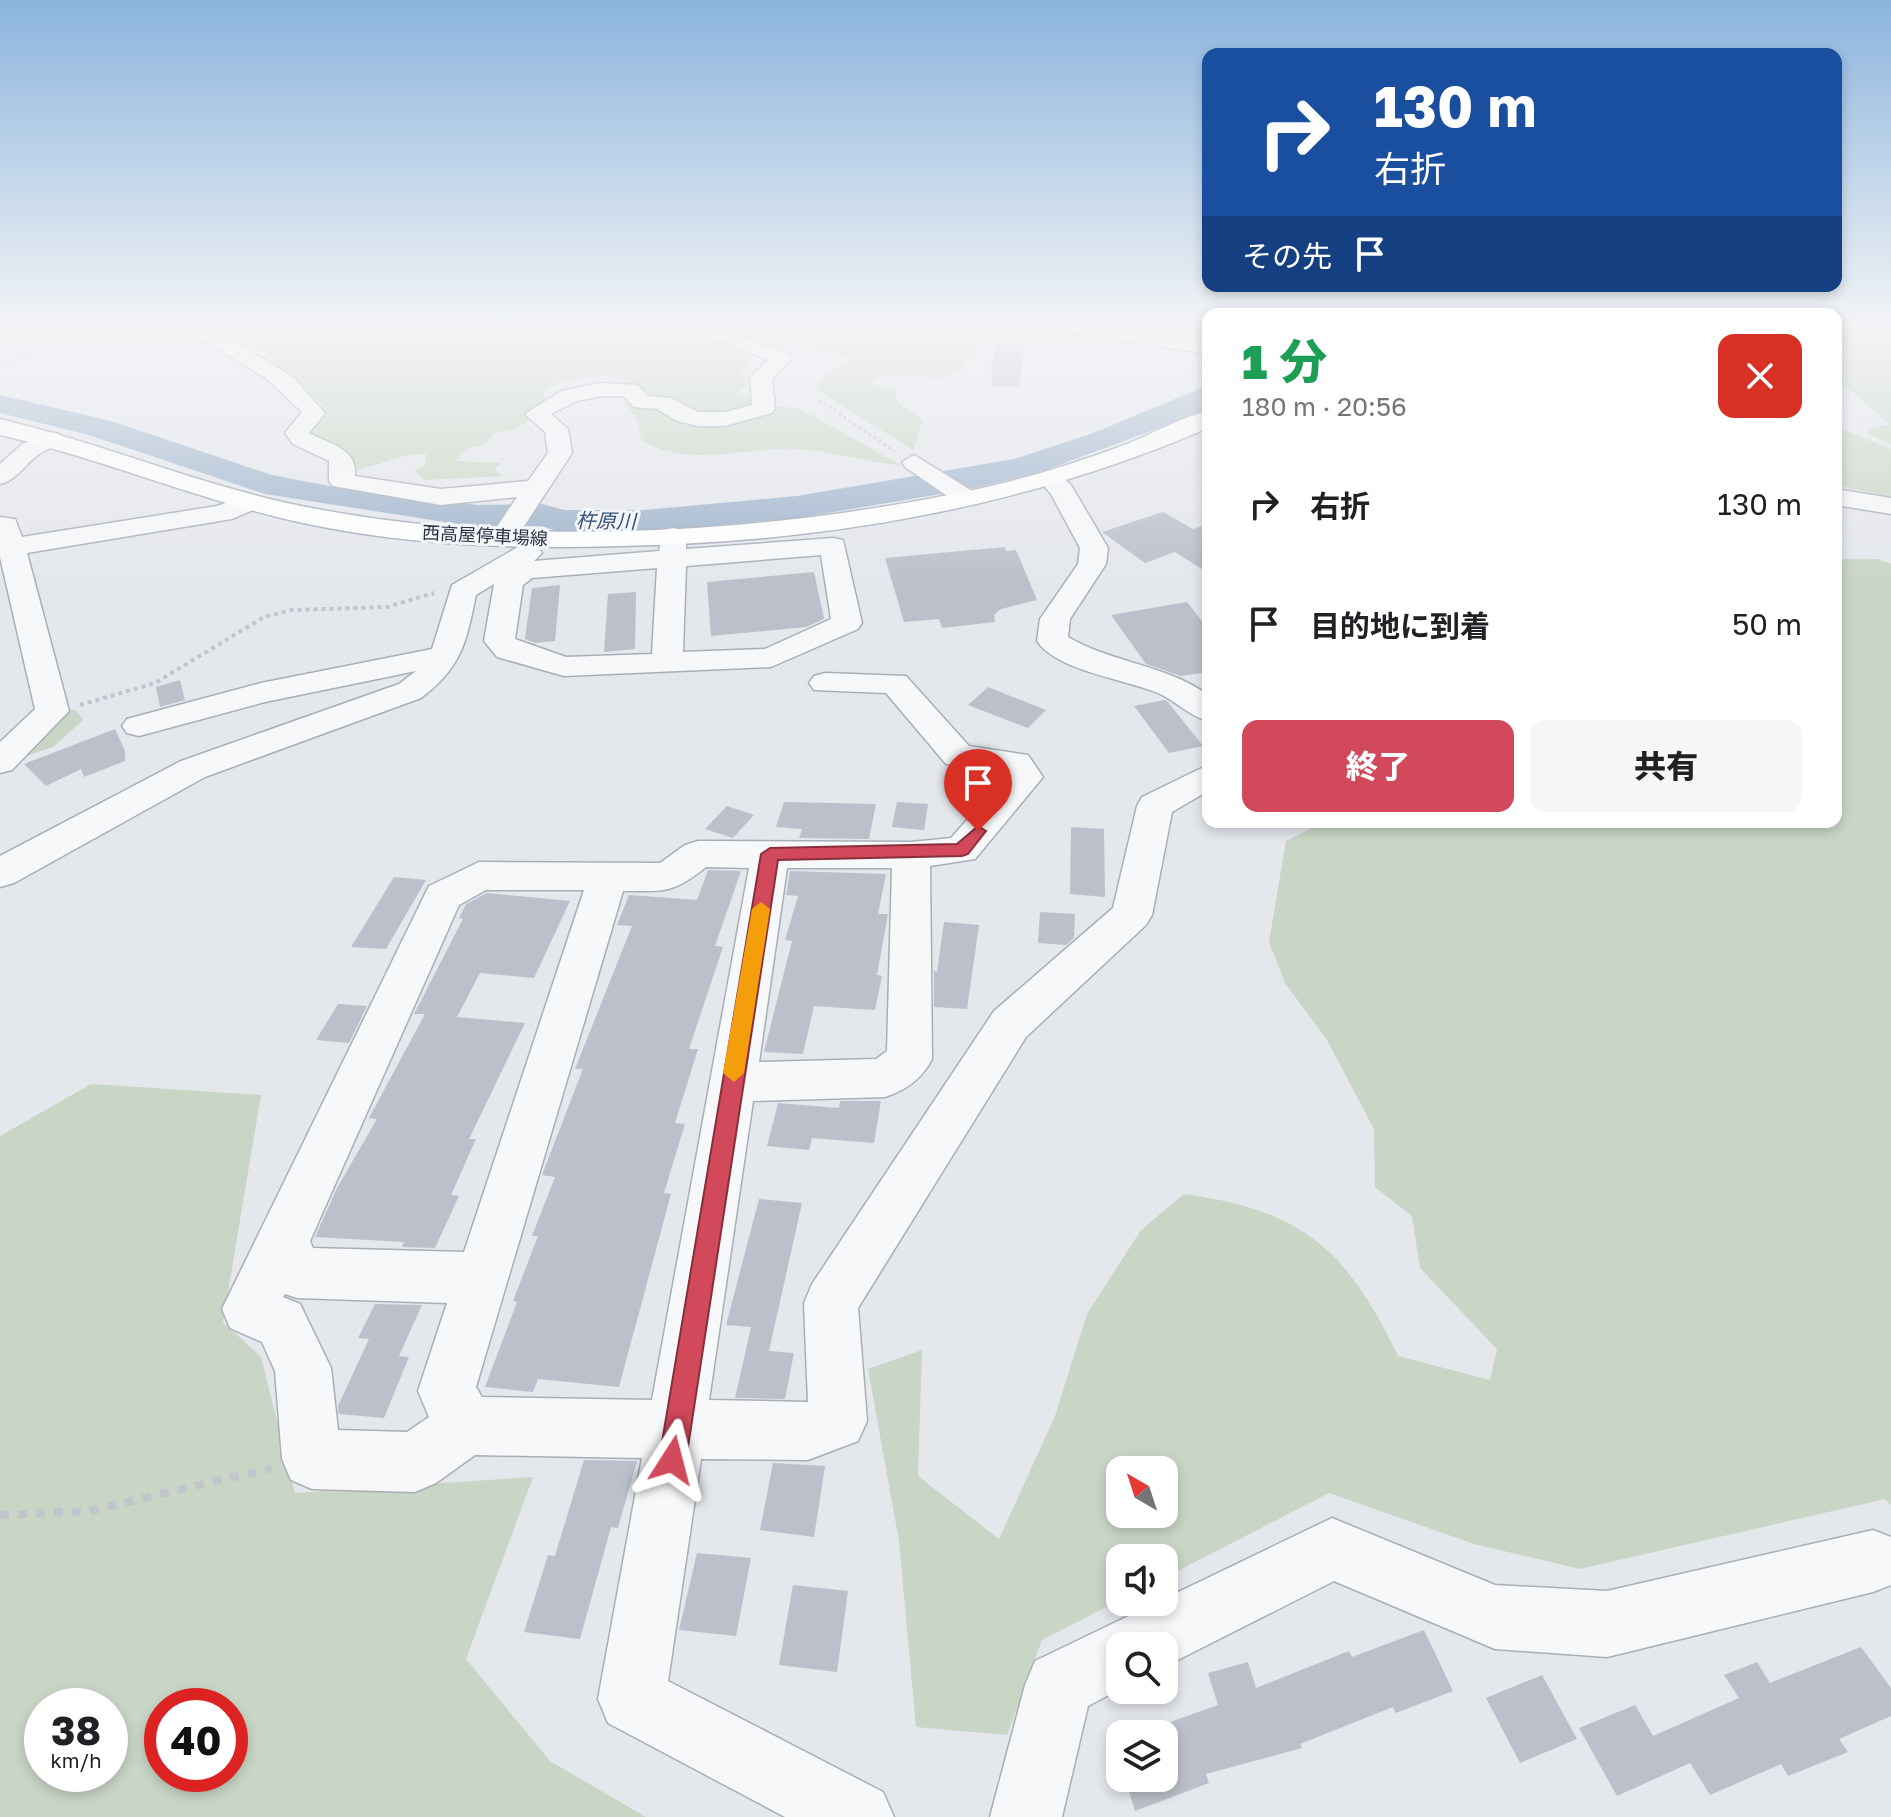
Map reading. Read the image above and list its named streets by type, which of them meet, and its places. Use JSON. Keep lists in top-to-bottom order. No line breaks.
{"streets":{"main road":["西高屋停車場線"]},"water":["杵原川"],"north":"top left","page":{"turn":["130 m","右折"],"then":"その先","heading":["1 分","180 m · 20:56"],"list":[{"name":"右折","value":"130 m"},{"name":"目的地に到着","value":"50 m"}],"buttons":["終了","共有"],"speed":"38 km/h","limit":"40"}}
